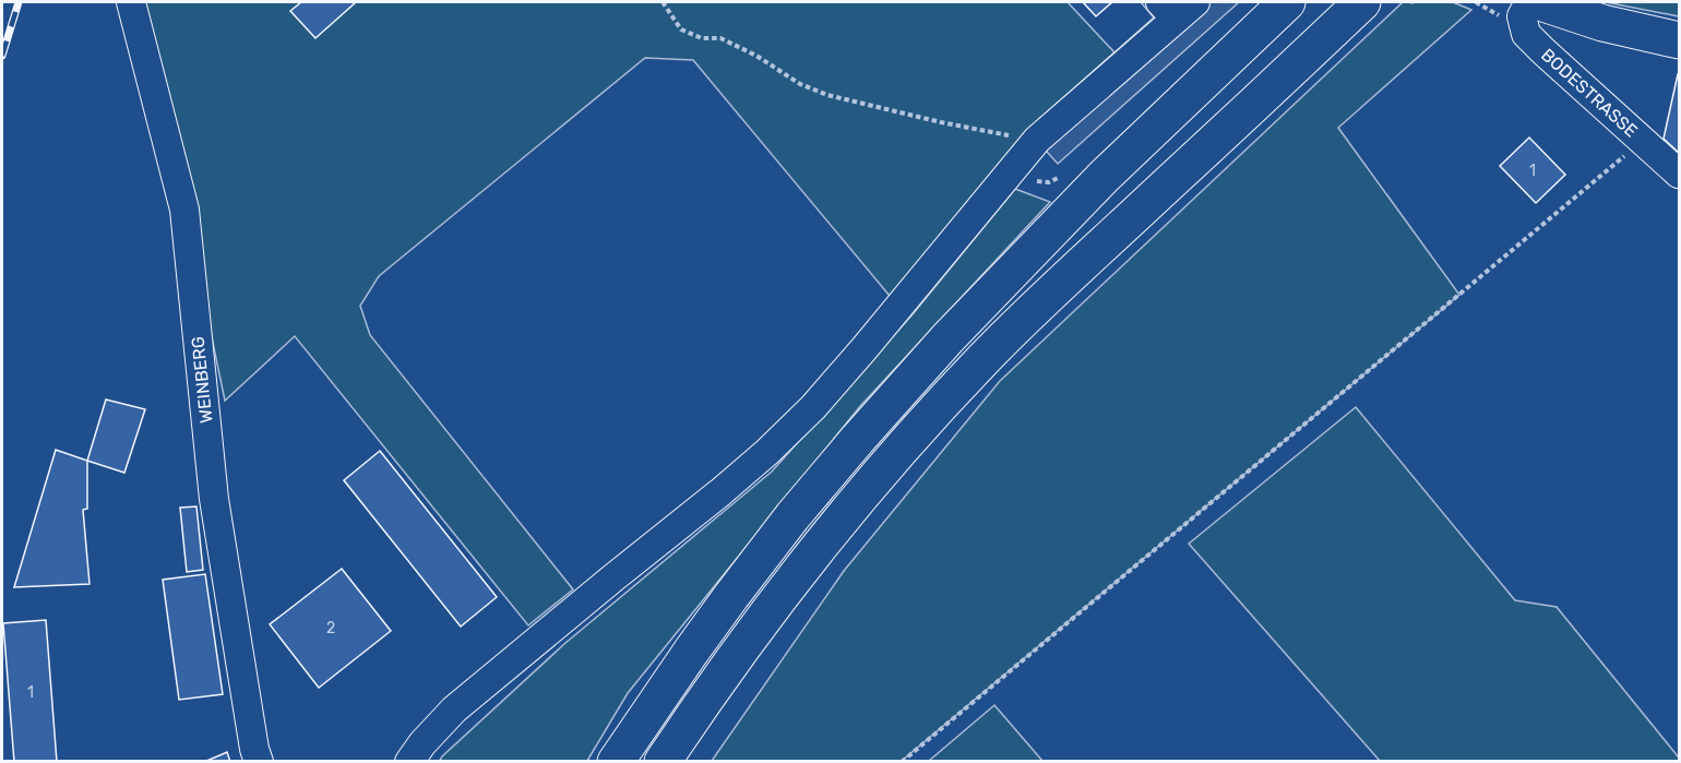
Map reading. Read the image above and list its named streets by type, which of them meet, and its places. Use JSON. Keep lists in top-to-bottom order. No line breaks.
{"streets":{"street":["BODESTRASSE","WEINBERG"]},"house_numbers":["1","2","1"]}
